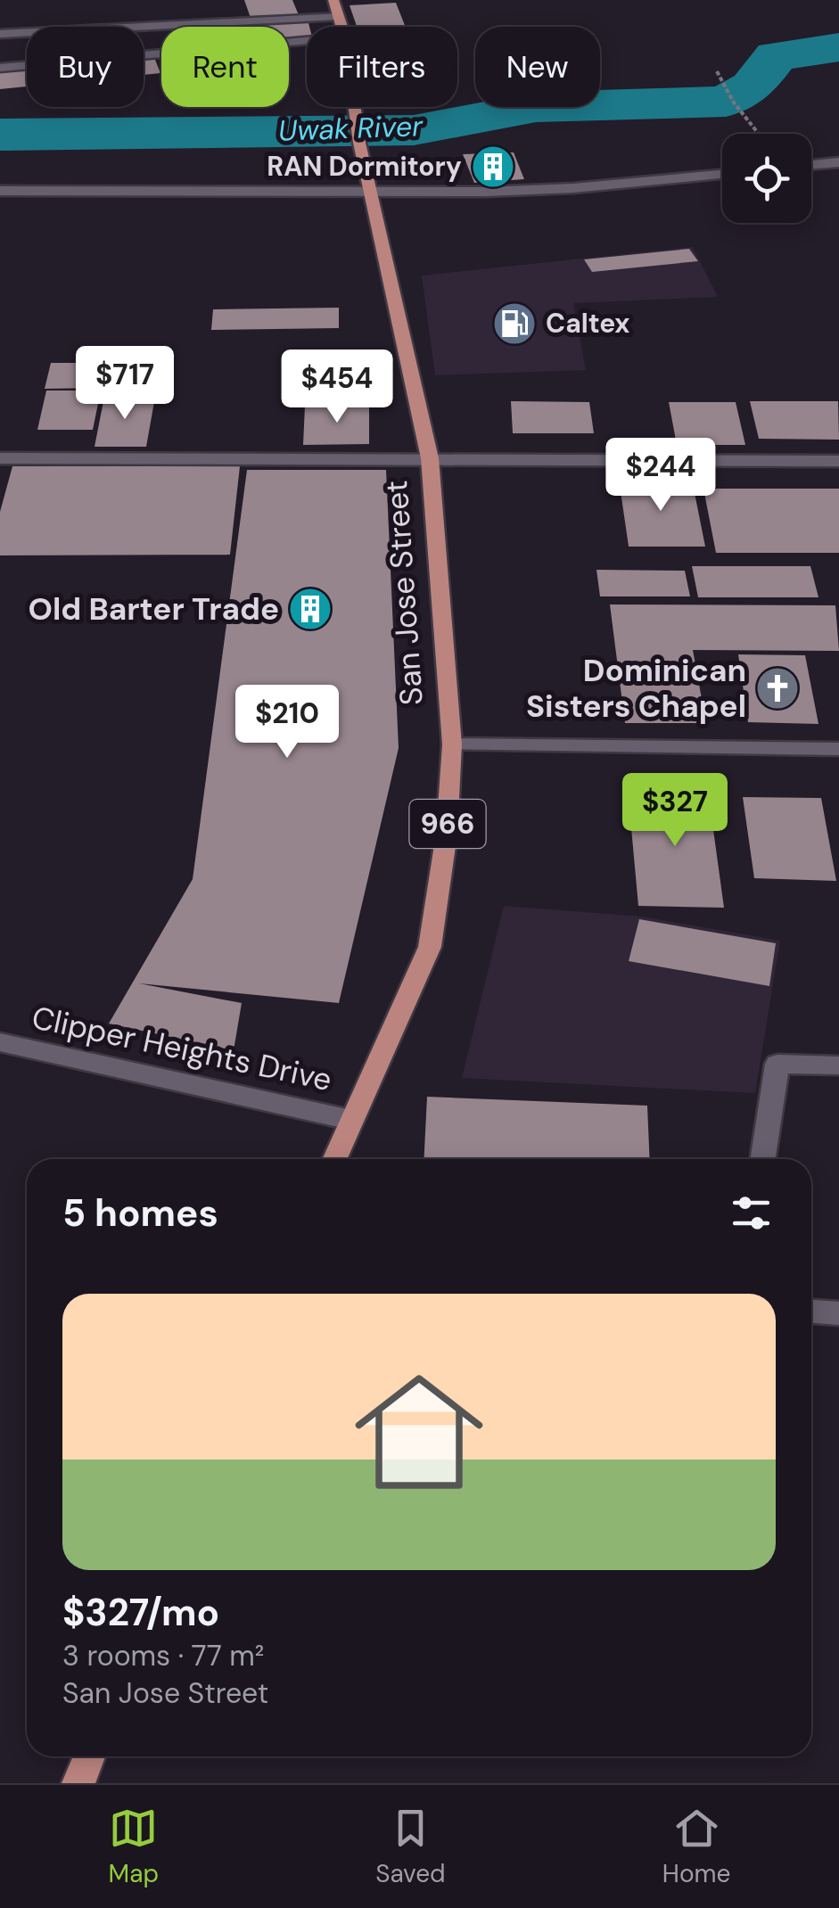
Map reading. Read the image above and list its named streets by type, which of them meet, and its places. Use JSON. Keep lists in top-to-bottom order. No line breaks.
{"streets":{"main road":["San Jose Street","966"],"street":["Clipper Heights Drive"]},"crossings":[["San Jose Street","Clipper Heights Drive"]],"water":["Uwak River"],"places":{"building":["RAN Dormitory","Old Barter Trade"],"fuel station":["Caltex"],"church":["Dominican Sisters Chapel"]},"page":{"chip":["Buy","Rent","Filters","New"],"price":["$717","$454","$244","$210","$327"],"heading":"5 homes","list":[{"name":"$327/mo","note":"3 rooms · 77 m² · San Jose Street"}],"tabs":["Map","Saved","Home"]}}
